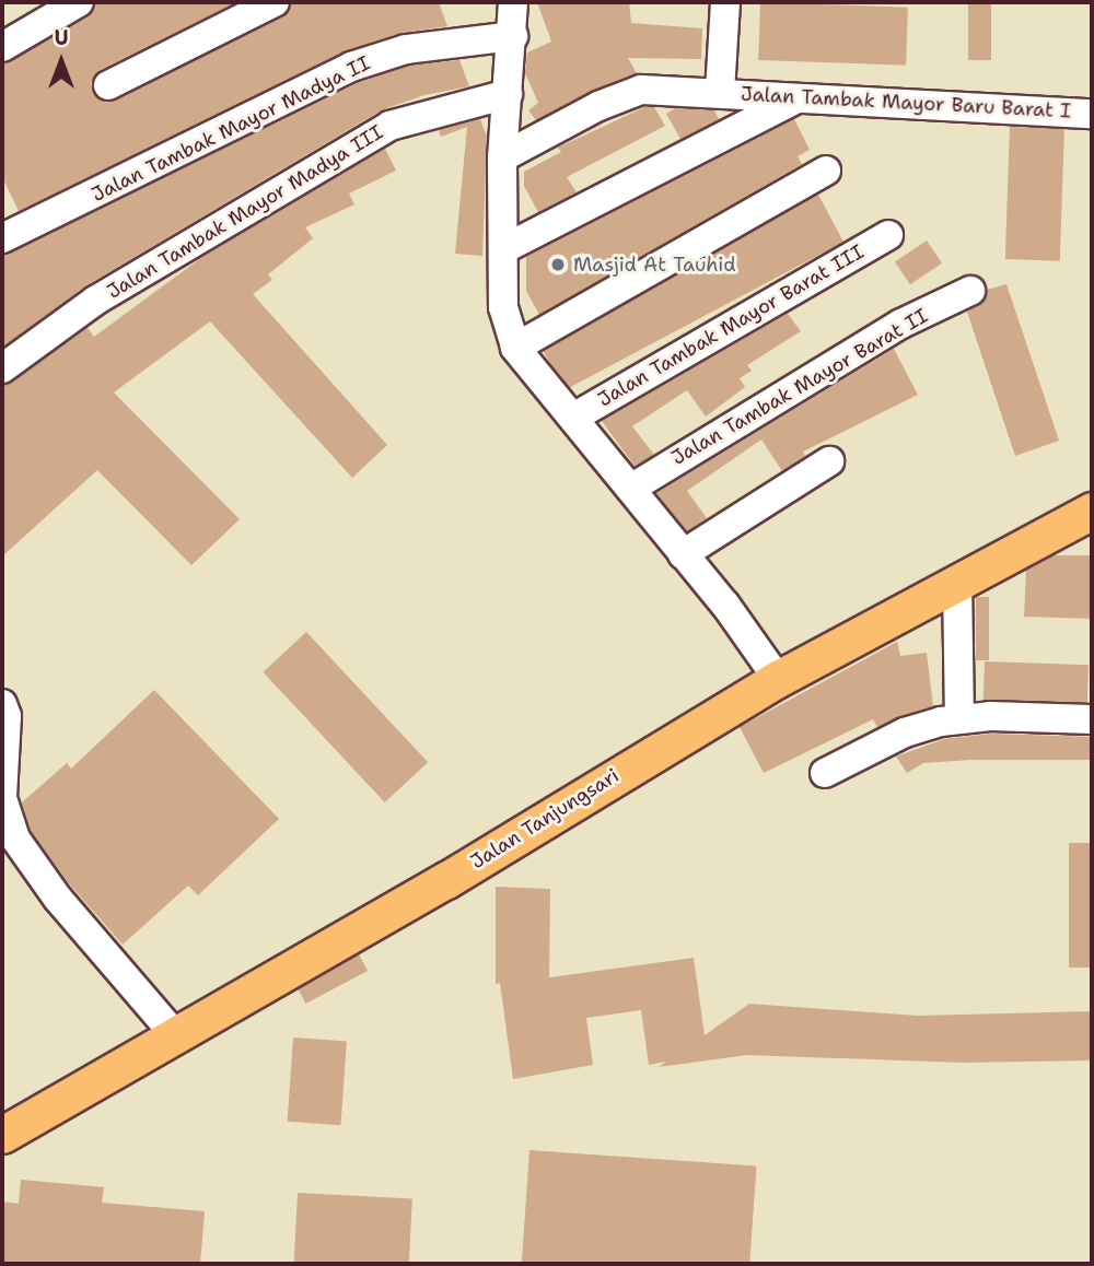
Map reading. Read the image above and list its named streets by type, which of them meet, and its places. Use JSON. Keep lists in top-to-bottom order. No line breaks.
{"streets":{"main road":["Jalan Tanjungsari"],"street":["Jalan Tambak Mayor Baru Barat I","Jalan Tambak Mayor Madya II","Jalan Tambak Mayor Madya III","Jalan Tambak Mayor Barat III","Jalan Tambak Mayor Barat II"]},"places":["Masjid At Tauhid"],"north":"top"}
